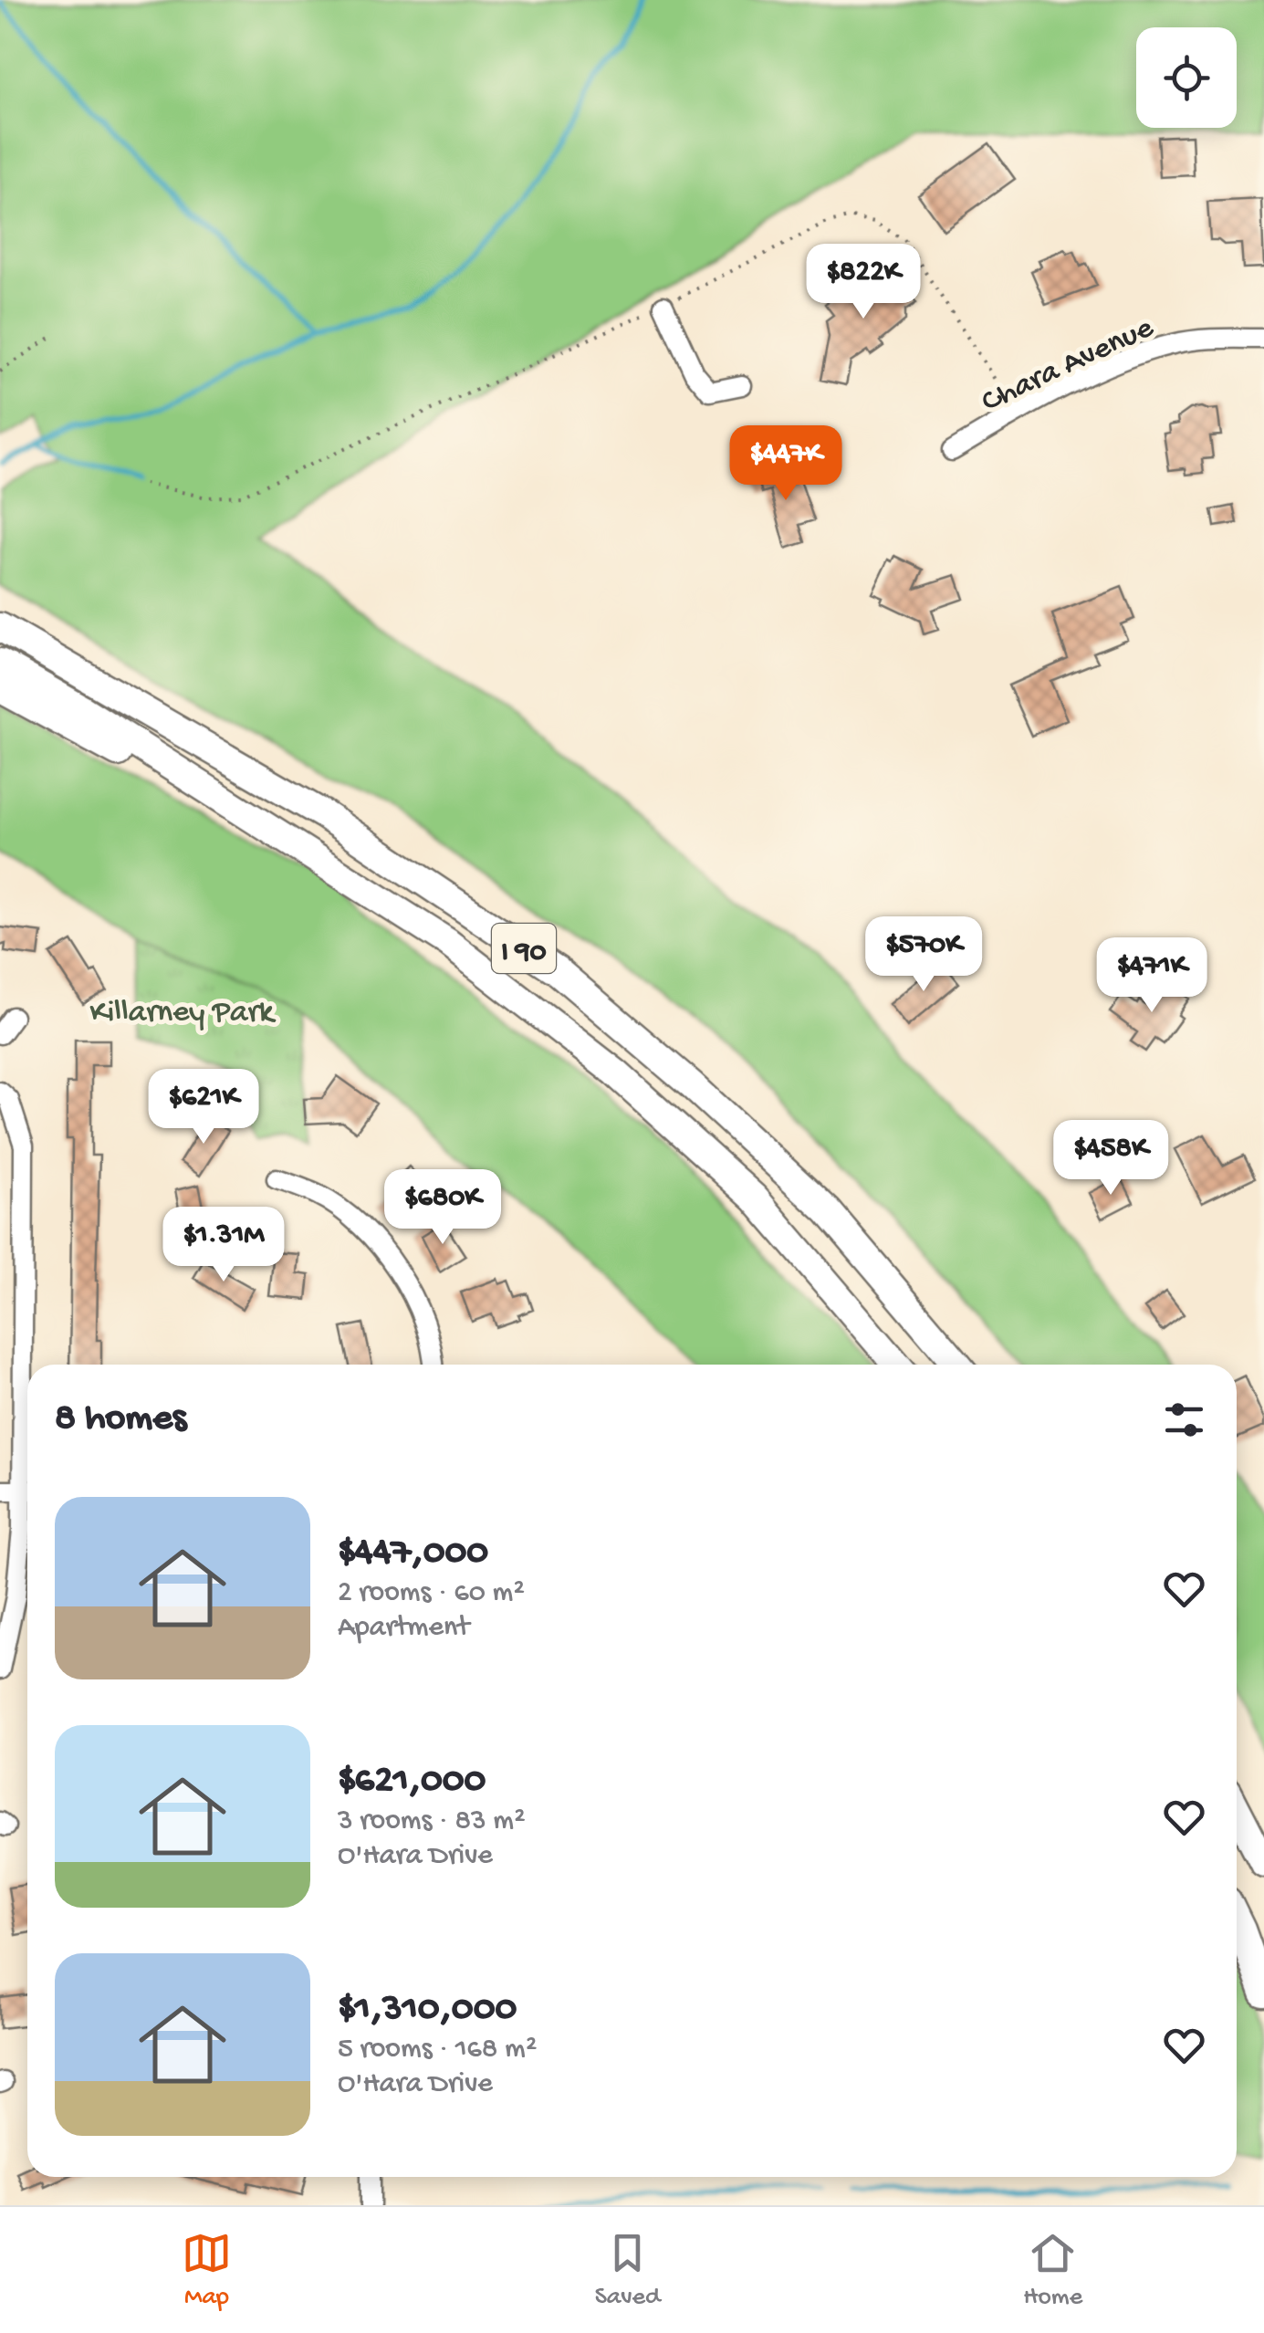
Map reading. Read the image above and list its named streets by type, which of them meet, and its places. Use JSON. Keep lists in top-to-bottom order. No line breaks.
{"streets":{"highway":["I 90"],"street":["Chara Avenue"]},"parks":["Killarney Park"],"page":{"price":["$822K","$447K","$570K","$471K","$621K","$458K","$680K","$1.31M"],"heading":"8 homes","list":[{"name":"$447,000","note":"2 rooms · 60 m² · Apartment"},{"name":"$621,000","note":"3 rooms · 83 m² · O'Hara Drive"},{"name":"$1,310,000","note":"5 rooms · 168 m² · O'Hara Drive"}],"tabs":["Map","Saved","Home"]}}
